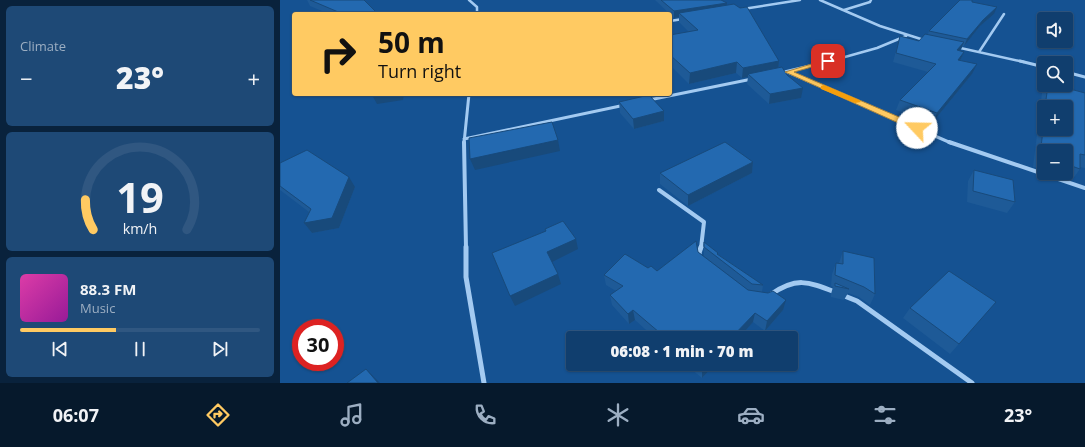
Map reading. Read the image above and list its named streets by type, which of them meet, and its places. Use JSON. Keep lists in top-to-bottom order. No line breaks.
{"page":{"tile":"Climate","map_buttons":["+","−"],"turn":["50 m","Turn right"],"heat":["−","23°","+"],"song":["88.3 FM","Music"],"limit":"30","trip":"06:08 · 1 min · 70 m","tabs":["06:07","23°"],"gauge":["19","km/h"]}}
